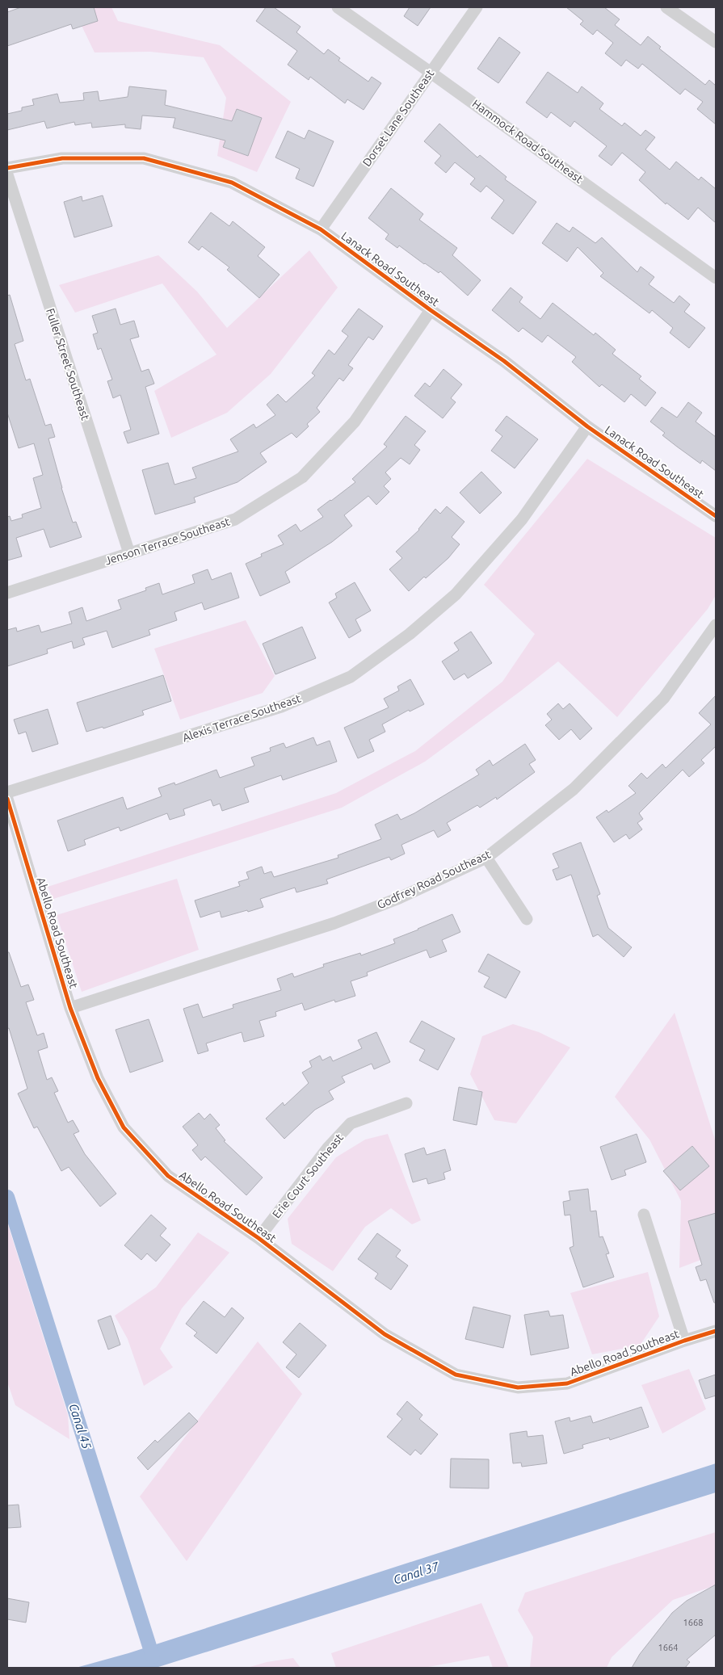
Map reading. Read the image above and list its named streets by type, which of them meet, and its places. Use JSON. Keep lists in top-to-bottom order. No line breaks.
{"streets":{"street":["Dorset Lane Southeast","Hammock Road Southeast","Lanack Road Southeast","Fuller Street Southeast","Jenson Terrace Southeast","Alexis Terrace Southeast","Godfrey Road Southeast","Abello Road Southeast","Erie Court Southeast"]},"crossings":[["Dorset Lane Southeast","Hammock Road Southeast"],["Dorset Lane Southeast","Lanack Road Southeast"],["Lanack Road Southeast","Jenson Terrace Southeast"],["Lanack Road Southeast","Alexis Terrace Southeast"],["Fuller Street Southeast","Jenson Terrace Southeast"],["Godfrey Road Southeast","Abello Road Southeast"],["Abello Road Southeast","Erie Court Southeast"]],"water":["Canal 45","Canal 37"],"house_numbers":["1668","1664"]}
